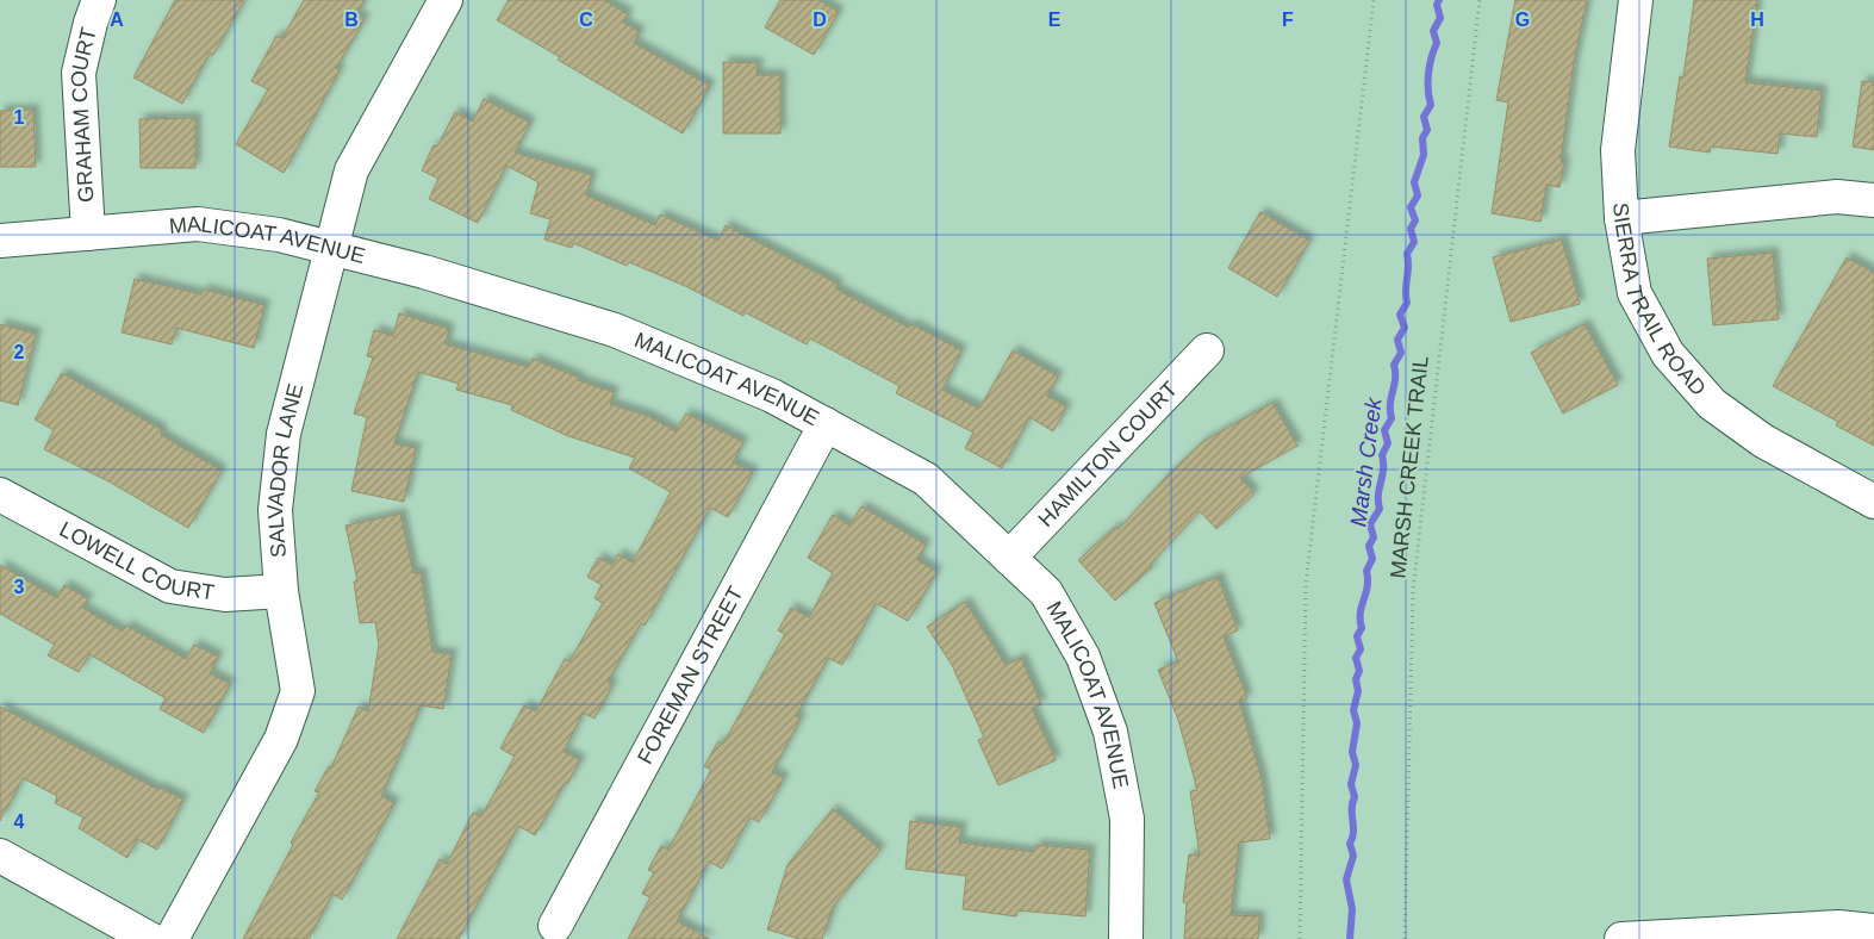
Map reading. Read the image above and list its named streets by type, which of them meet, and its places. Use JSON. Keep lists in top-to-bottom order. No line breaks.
{"streets":{"street":["GRAHAM COURT","MALICOAT AVENUE","SIERRA TRAIL ROAD","HAMILTON COURT","SALVADOR LANE","LOWELL COURT","FOREMAN STREET"],"path":["MARSH CREEK TRAIL"]},"crossings":[["GRAHAM COURT","MALICOAT AVENUE"],["MALICOAT AVENUE","HAMILTON COURT"],["MALICOAT AVENUE","SALVADOR LANE"],["MALICOAT AVENUE","FOREMAN STREET"],["SALVADOR LANE","LOWELL COURT"]],"water":["Marsh Creek"],"grid":{"columns":["A","B","C","D","E","F","G","H"],"rows":["1","2","3","4"]}}
